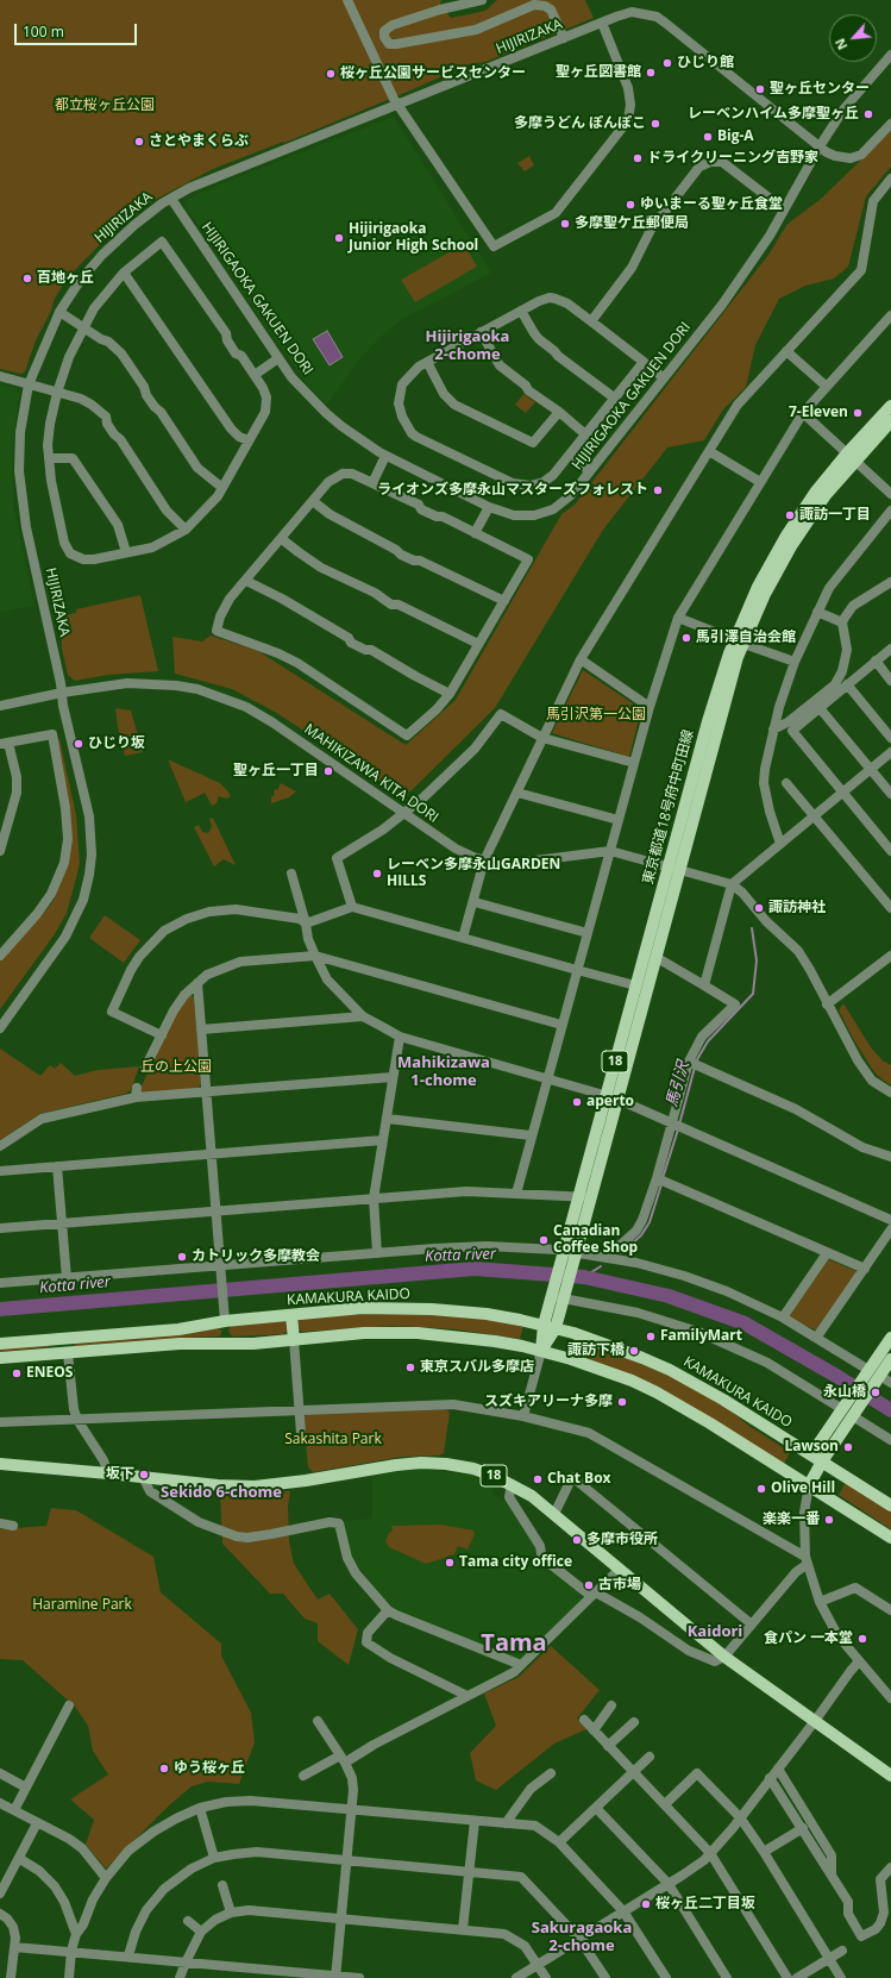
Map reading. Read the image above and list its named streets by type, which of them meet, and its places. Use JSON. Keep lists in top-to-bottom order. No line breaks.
{"streets":{"main road":["東京都道18号府中町田線","18","KAMAKURA KAIDO"],"street":["HIJIRIZAKA","HIJIRIGAOKA GAKUEN DORI","MAHIKIZAWA KITA DORI"]},"crossings":[["HIJIRIZAKA","HIJIRIGAOKA GAKUEN DORI"],["HIJIRIZAKA","MAHIKIZAWA KITA DORI"],["MAHIKIZAWA KITA DORI","東京都道18号府中町田線"],["東京都道18号府中町田線","18"],["18","KAMAKURA KAIDO"]],"districts":["Hijirigaoka 2-chome","Mahikizawa 1-chome","Sekido 6-chome","Kaidori","Tama","Sakuragaoka 2-chome"],"water":["馬引沢","Kotta river"],"parks":["都立桜ヶ丘公園","馬引沢第一公園","丘の上公園","Sakashita Park","Haramine Park"],"places":["ひじり館","聖ヶ丘図書館","桜ヶ丘公園サービスセンター","聖ヶ丘センター","レーベンハイム多摩聖ヶ丘","多摩うどん ぽんぽこ","Big-A","さとやまくらぶ","ドライクリーニング吉野家","ゆいまーる聖ヶ丘食堂","多摩聖ケ丘郵便局","Hijirigaoka Junior High School","百地ヶ丘","7-Eleven","ライオンズ多摩永山マスターズフォレスト","諏訪一丁目","馬引澤自治会館","ひじり坂","聖ヶ丘一丁目","レーベン多摩永山GARDEN HILLS","諏訪神社","aperto","Canadian Coffee Shop","カトリック多摩教会","FamilyMart","諏訪下橋","東京スバル多摩店","ENEOS","永山橋","スズキアリーナ多摩","Lawson","坂下","Chat Box","Olive Hill","楽楽一番","多摩市役所","Tama city office","古市場","食パン 一本堂","ゆう桜ヶ丘","桜ヶ丘二丁目坂"],"scale_bar":"100 m","north":"bottom left"}
